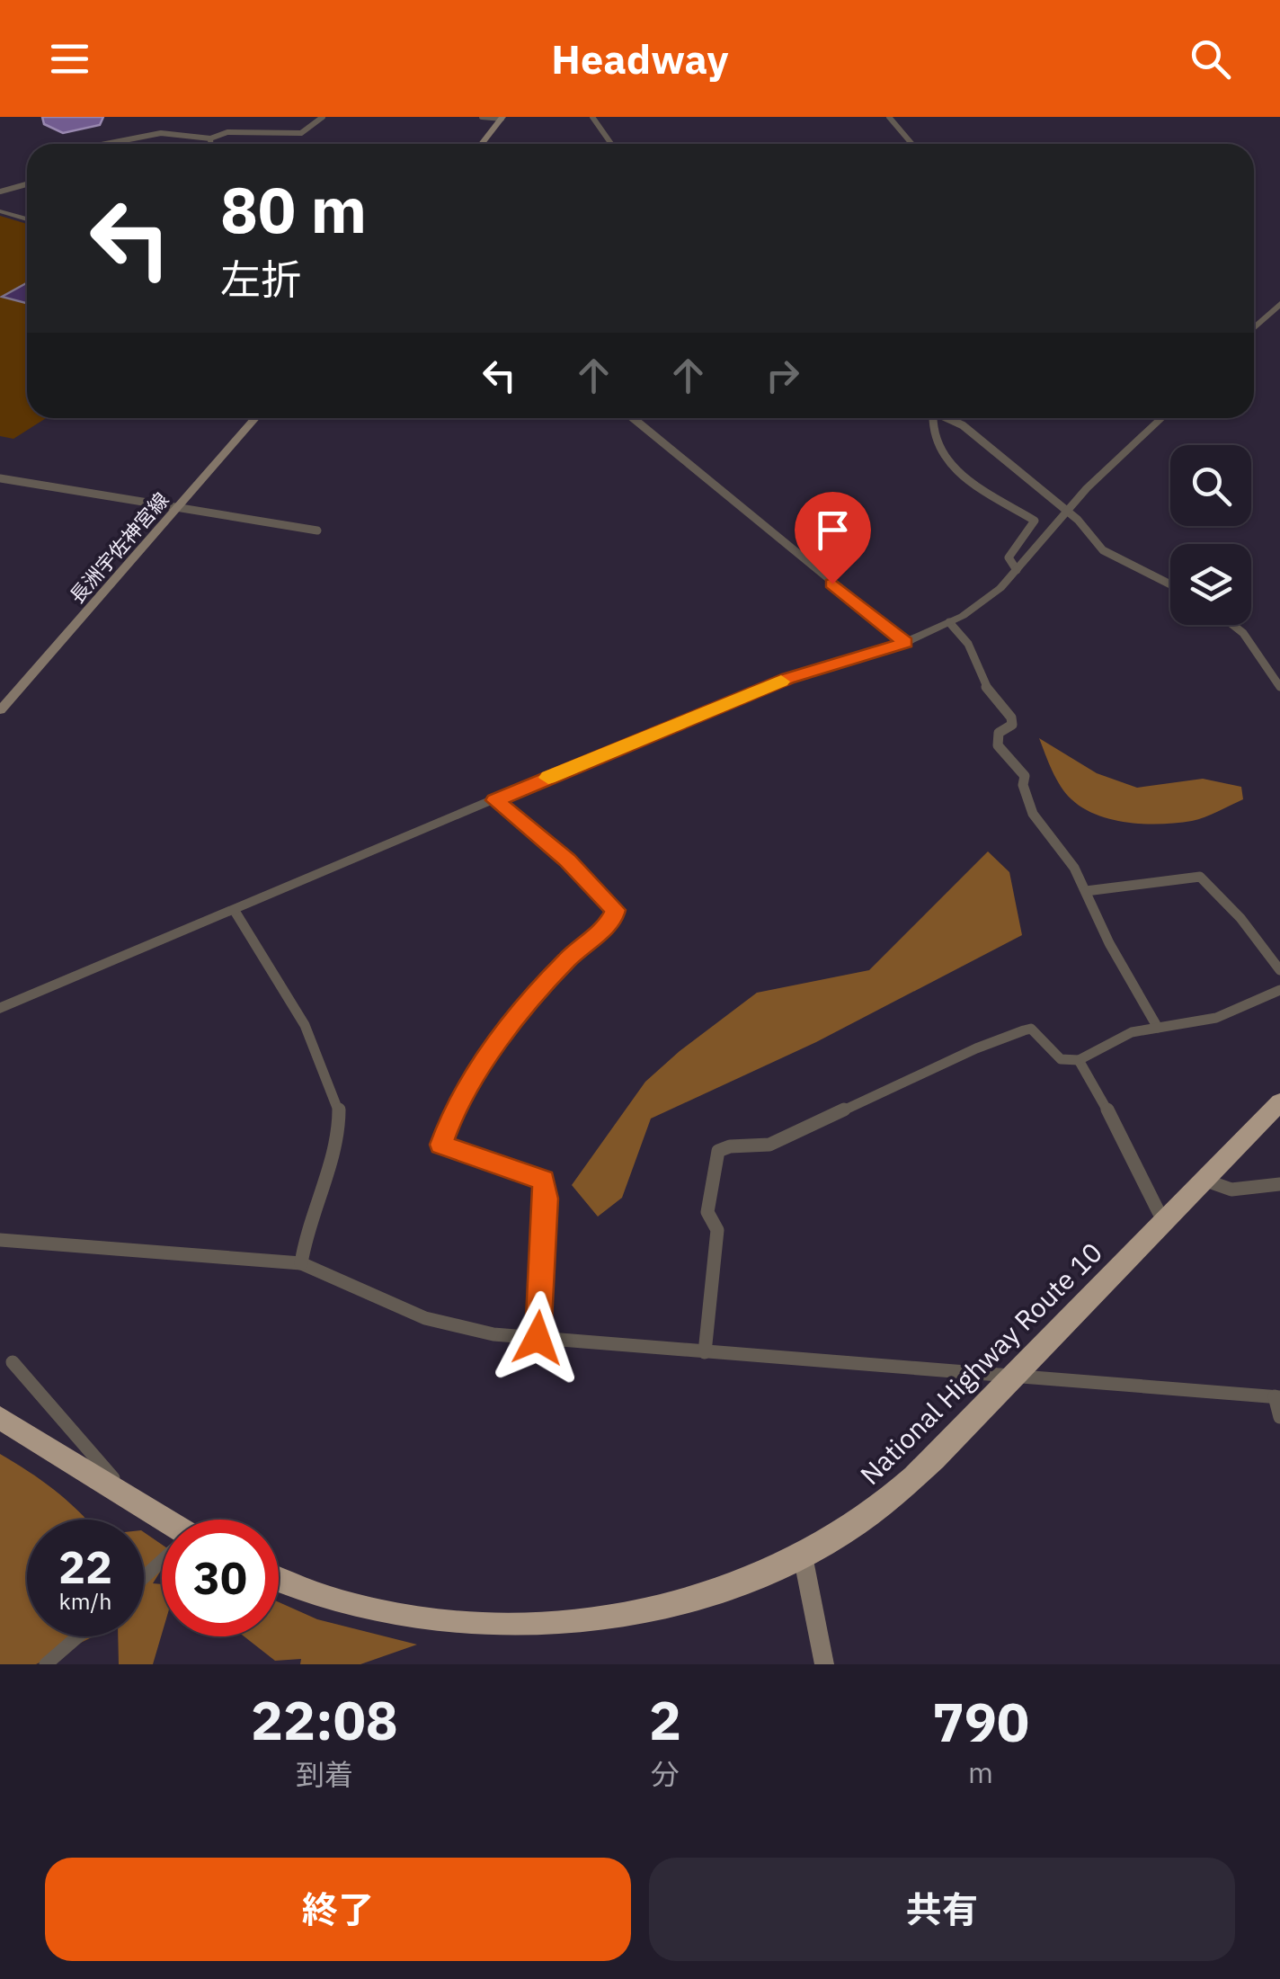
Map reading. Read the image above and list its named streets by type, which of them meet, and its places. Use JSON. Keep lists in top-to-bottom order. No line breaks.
{"streets":{"highway":["National Highway Route 10"],"main road":["長洲宇佐神宮線"]},"page":{"header":"Headway","turn":["80 m","左折"],"speed":"22 km/h","limit":"30","eta":["22:08","到着","2","分","790","m"],"buttons":["終了","共有"]}}
